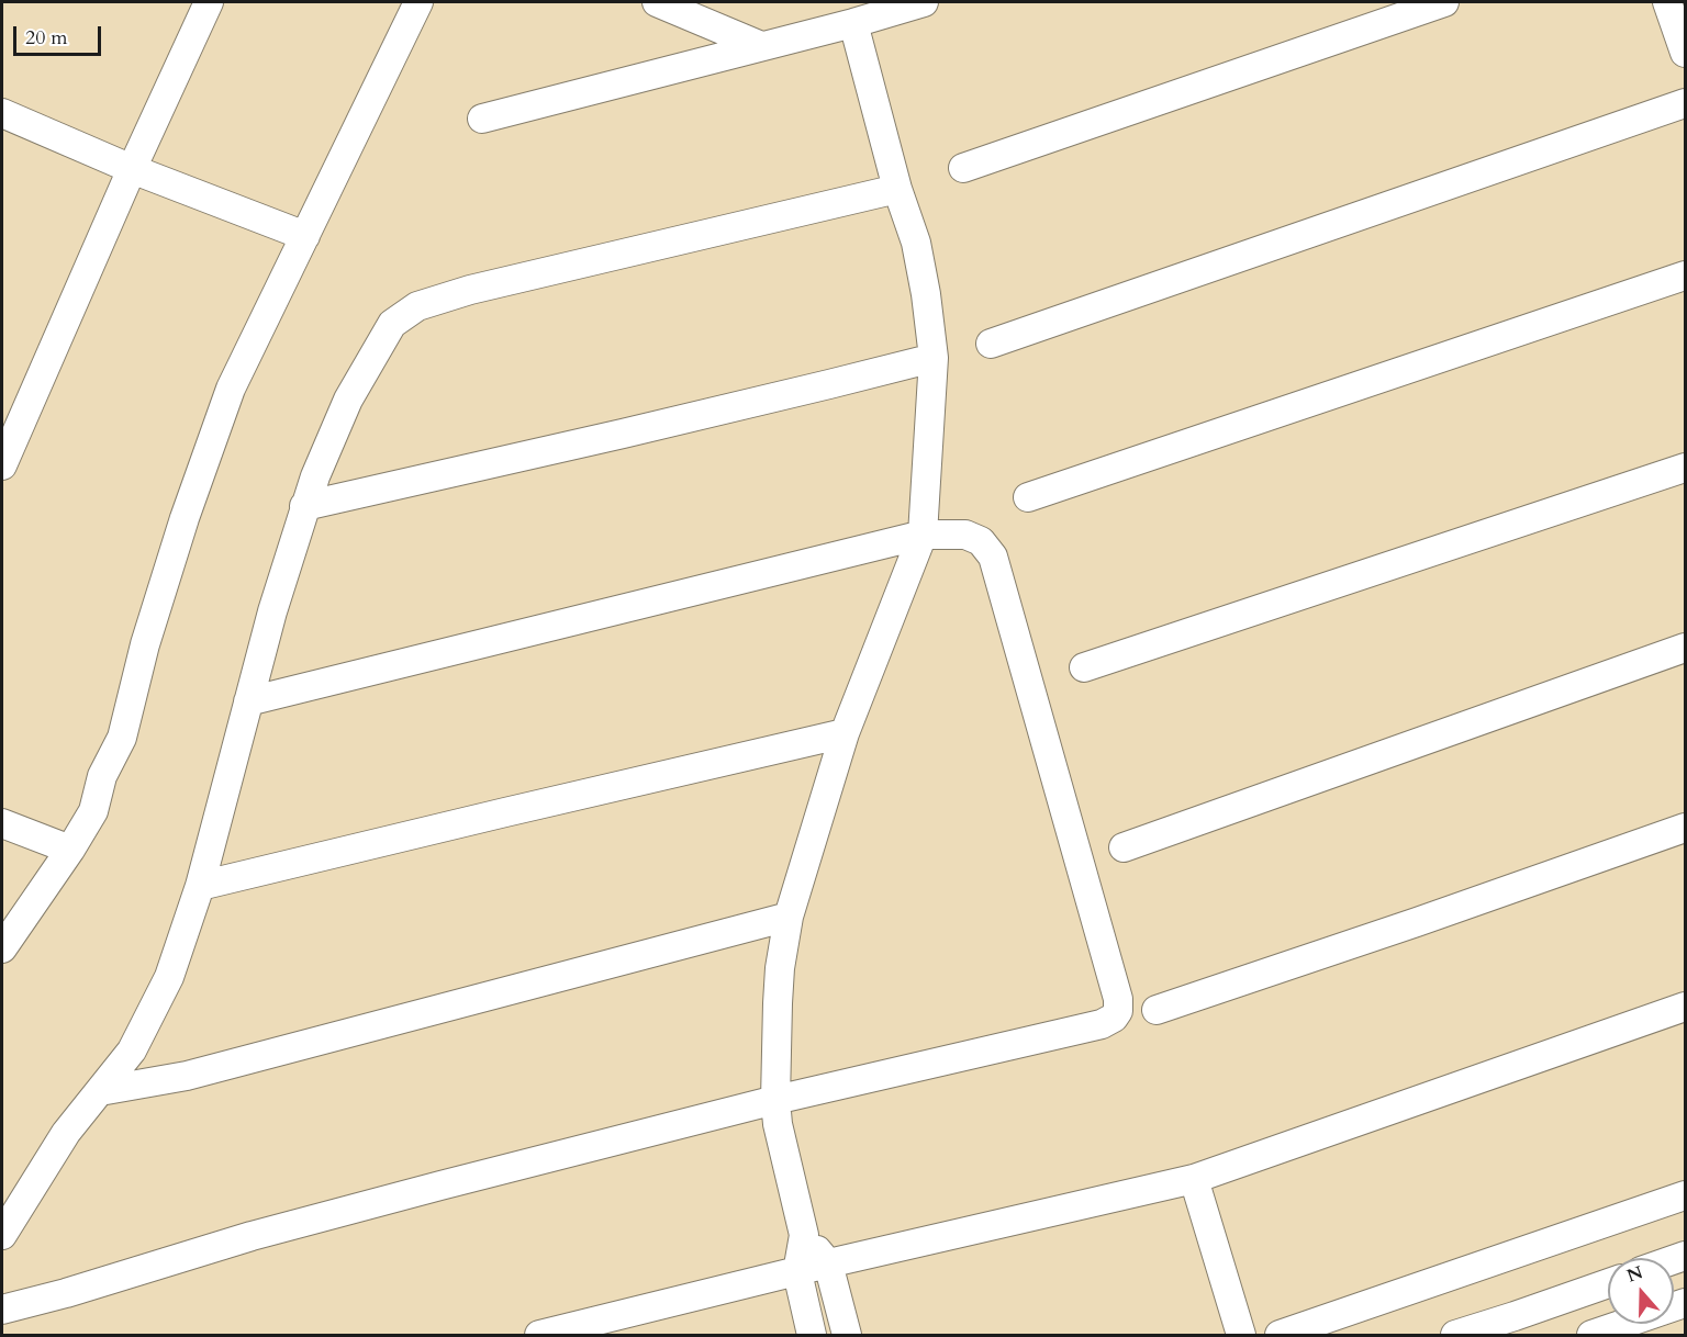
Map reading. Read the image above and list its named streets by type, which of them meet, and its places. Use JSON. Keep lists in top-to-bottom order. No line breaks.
{"scale_bar":"20 m","north":"top"}
